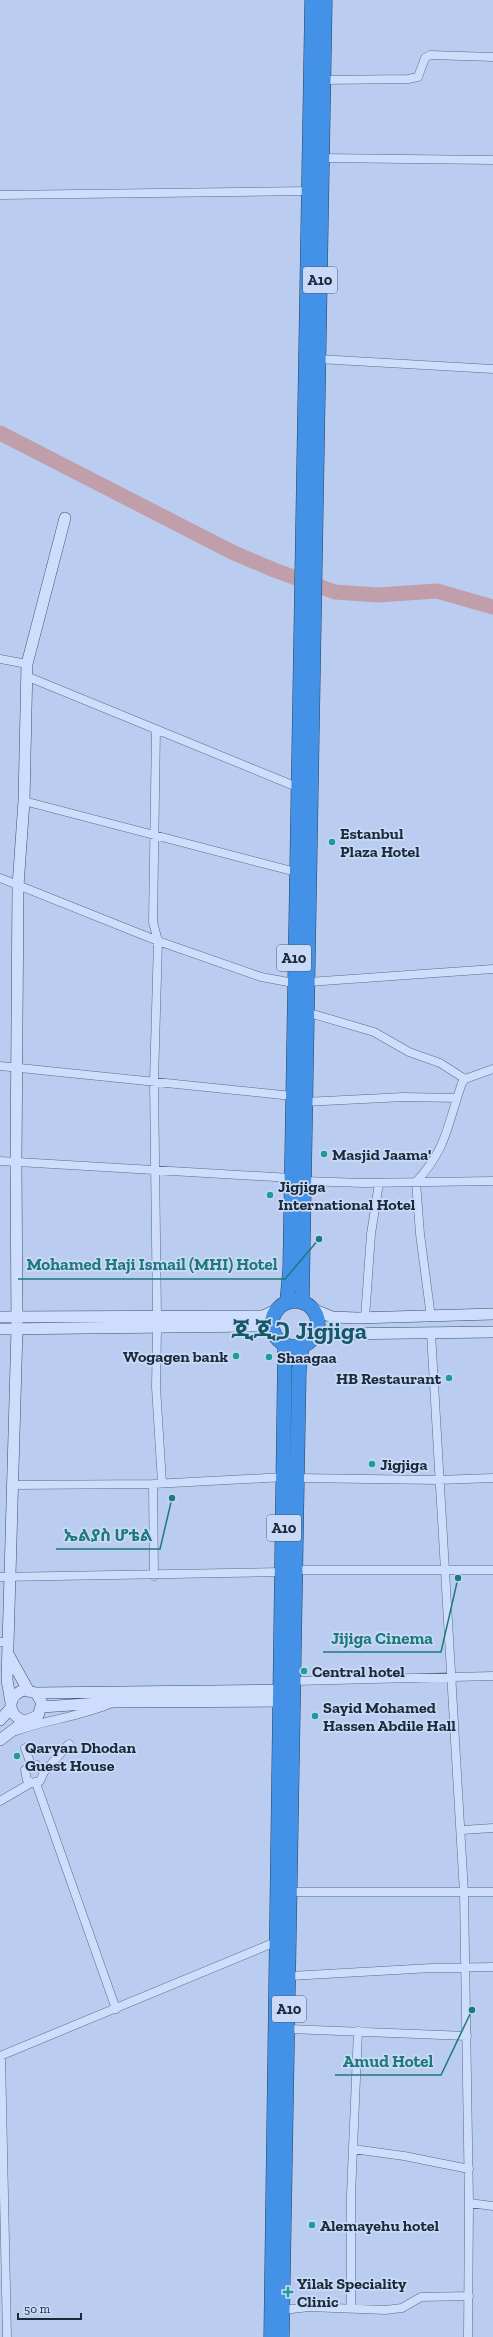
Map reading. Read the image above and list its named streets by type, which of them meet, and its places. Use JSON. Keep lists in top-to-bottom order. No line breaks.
{"streets":{"highway":["A10"]},"districts":["ጂጂጋ Jigjiga"],"places":{"other":["Estanbul Plaza Hotel","Masjid Jaama'","Jigjiga International Hotel","Mohamed Haji Ismail (MHI) Hotel","Wogagen bank","Shaagaa","HB Restaurant","Jigjiga","ኤልያስ ሆቴል","Jijiga Cinema","Central hotel","Sayid Mohamed Hassen Abdile Hall","Qaryan Dhodan Guest House","Amud Hotel","Alemayehu hotel"],"health":["Yilak Speciality Clinic"]},"scale_bar":"50 m"}
